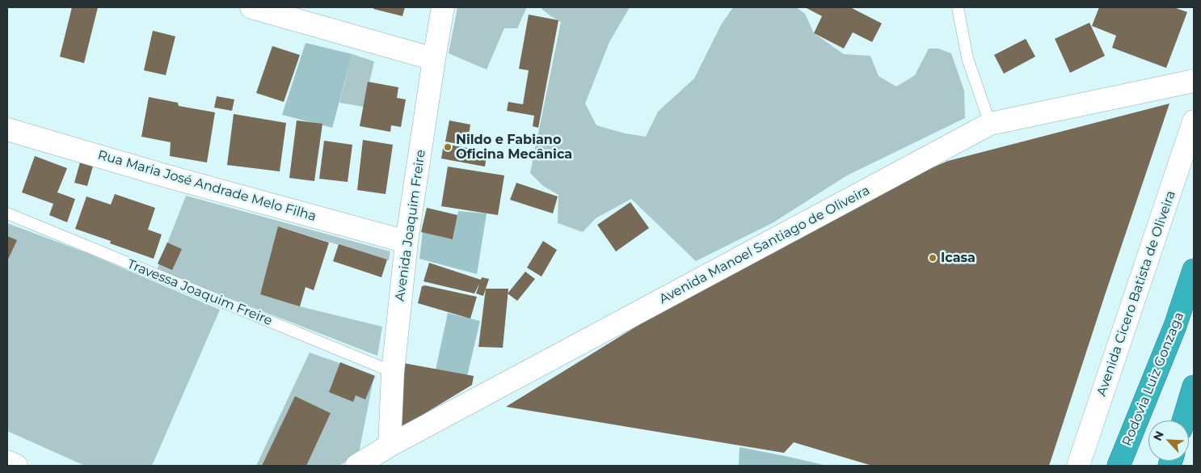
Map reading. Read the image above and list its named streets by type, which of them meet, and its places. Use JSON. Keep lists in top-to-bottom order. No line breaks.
{"streets":{"highway":["Rodovia Luiz Gonzaga"],"street":["Rua Maria José Andrade Melo Filha","Avenida Joaquim Freire","Avenida Manoel Santiago de Oliveira","Avenida Cicero Batista de Oliveira"],"lane":["Travessa Joaquim Freire"]},"crossings":[["Rua Maria José Andrade Melo Filha","Avenida Joaquim Freire"],["Avenida Joaquim Freire","Avenida Manoel Santiago de Oliveira"],["Avenida Joaquim Freire","Travessa Joaquim Freire"]],"places":["Nildo e Fabiano Oficina Mecânica","Icasa"],"north":"top left"}
